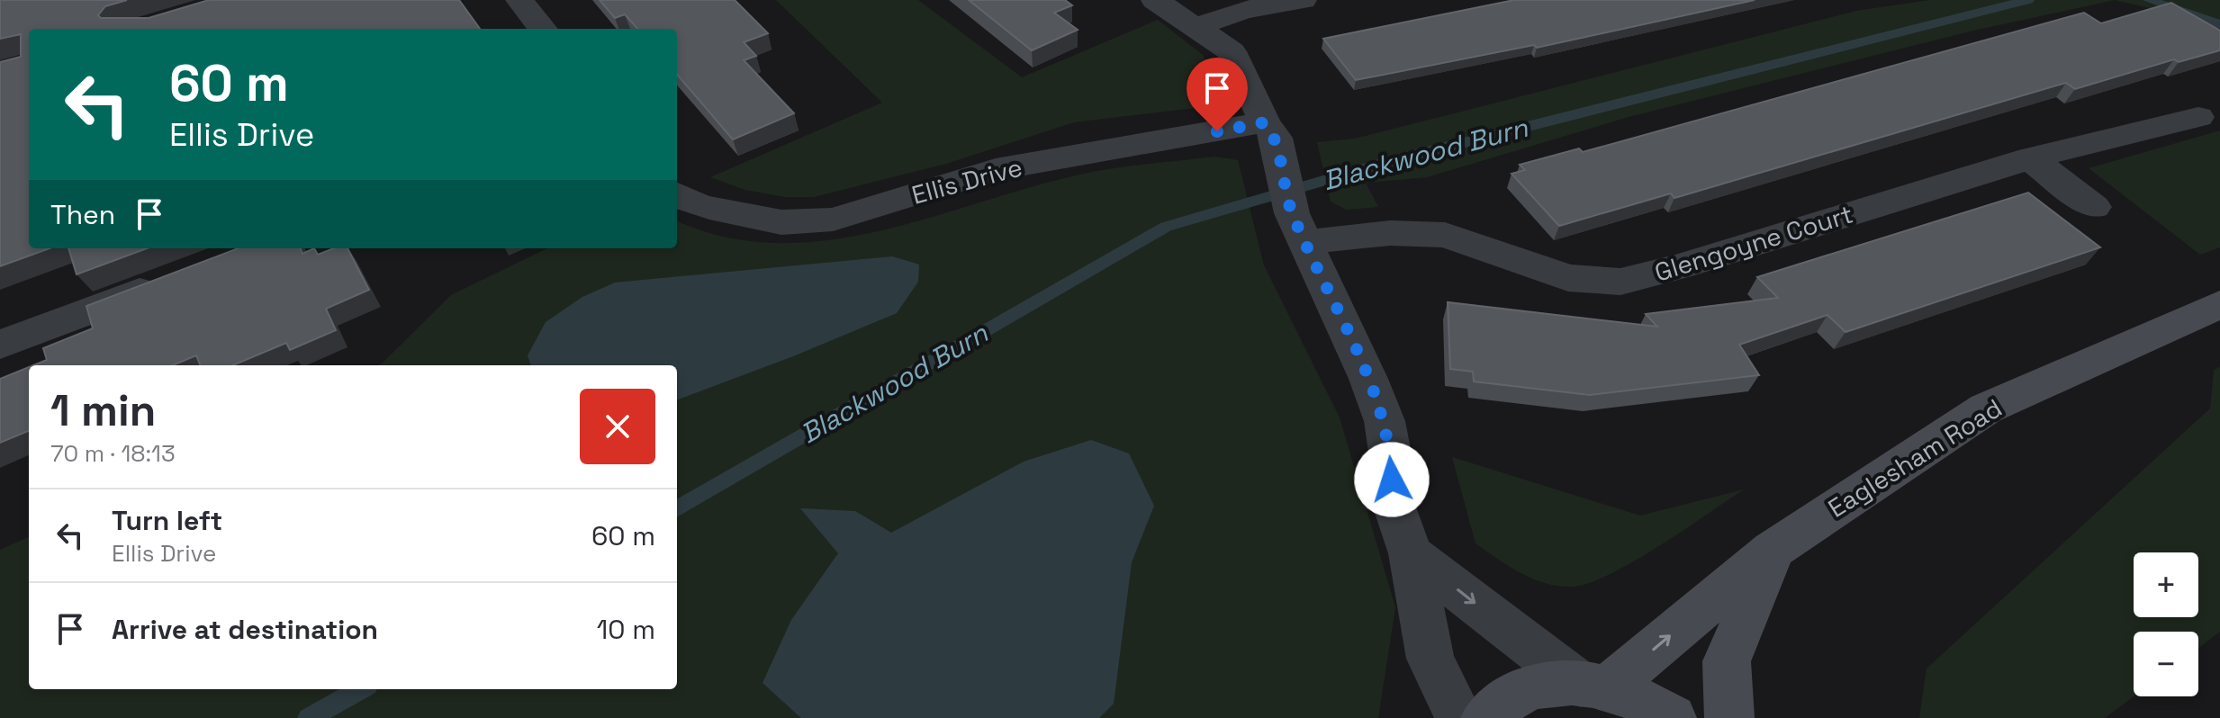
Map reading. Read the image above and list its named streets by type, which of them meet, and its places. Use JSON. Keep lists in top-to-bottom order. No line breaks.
{"streets":{"main road":["Eaglesham Road"],"street":["Ellis Drive","Glengoyne Court"]},"water":["Blackwood Burn"],"page":{"turn":["60 m","Ellis Drive"],"then":"Then","heading":["1 min","70 m · 18:13"],"list":[{"name":"Turn left","note":"Ellis Drive","value":"60 m"},{"name":"Arrive at destination","value":"10 m"}],"map_buttons":["+","−"]}}
